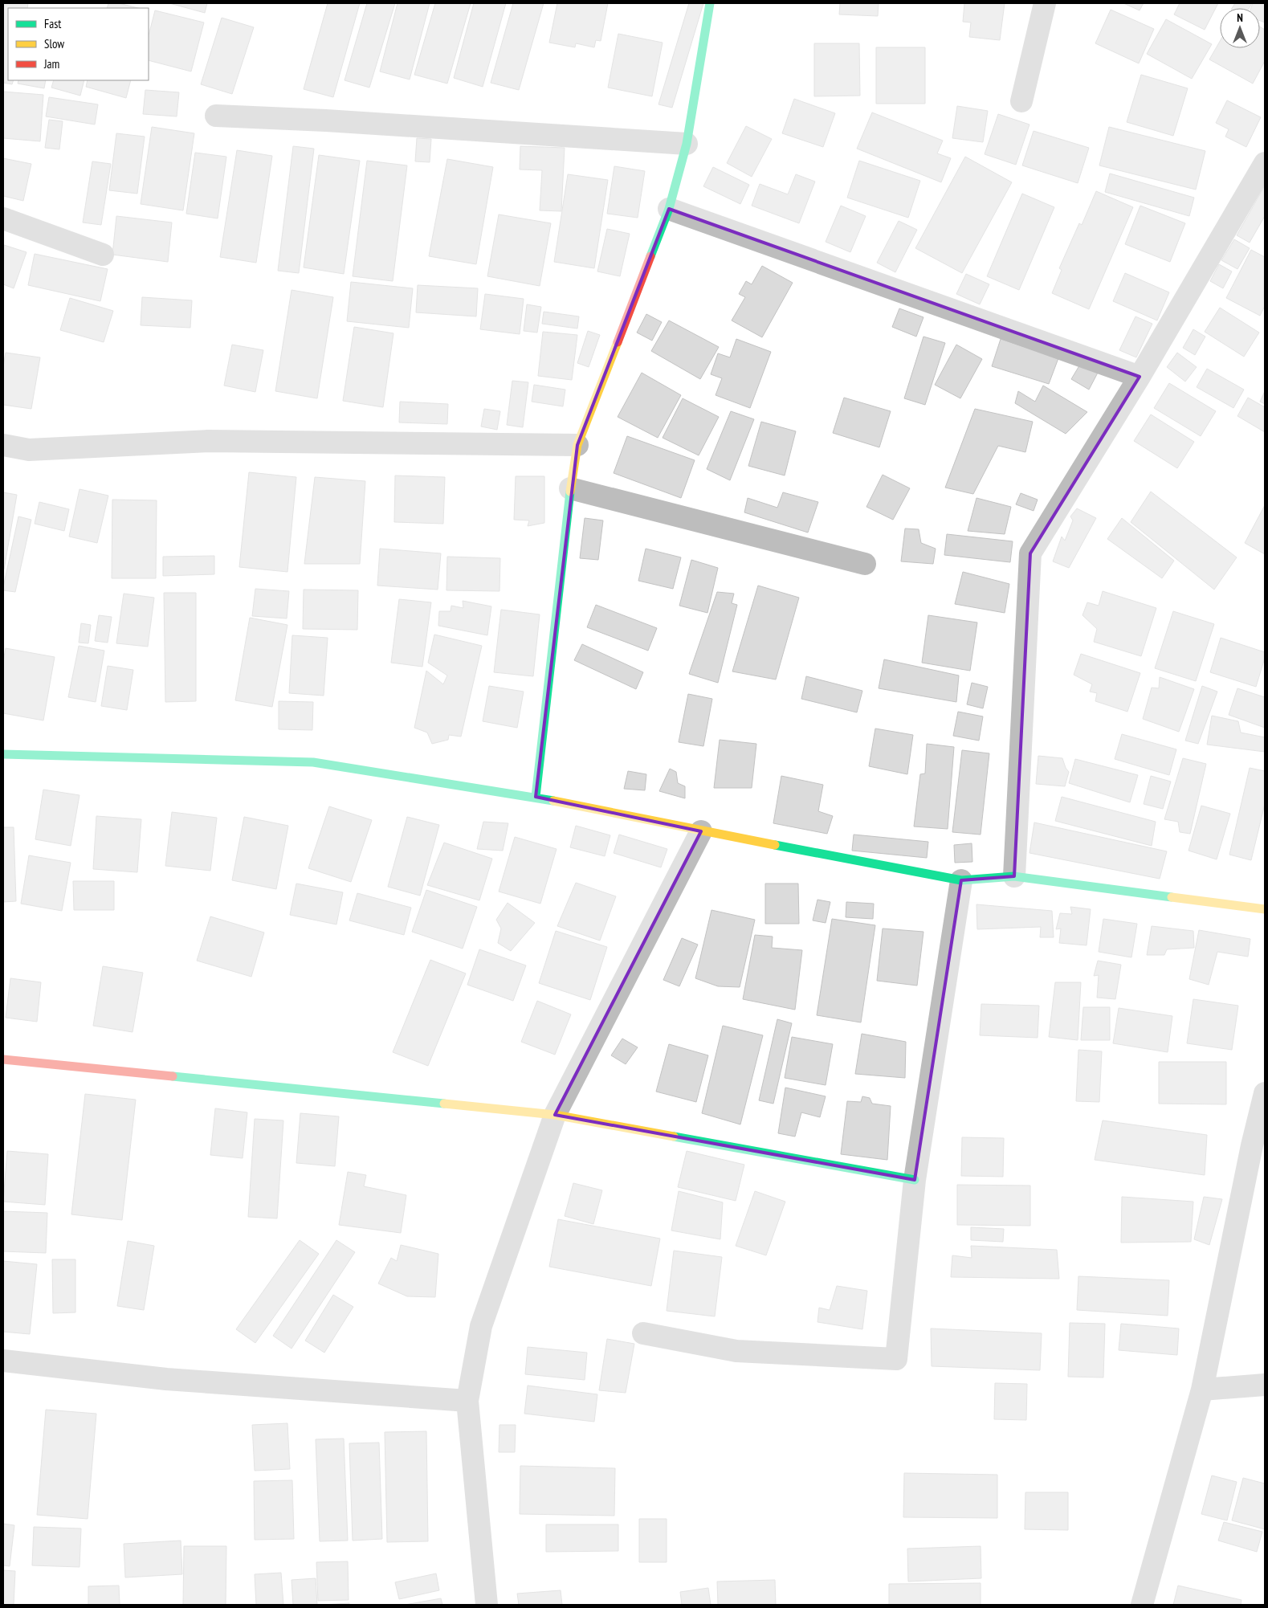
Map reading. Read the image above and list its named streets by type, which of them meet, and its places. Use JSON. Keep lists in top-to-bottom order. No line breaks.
{"legend":["Fast","Slow","Jam"],"north":"top"}
